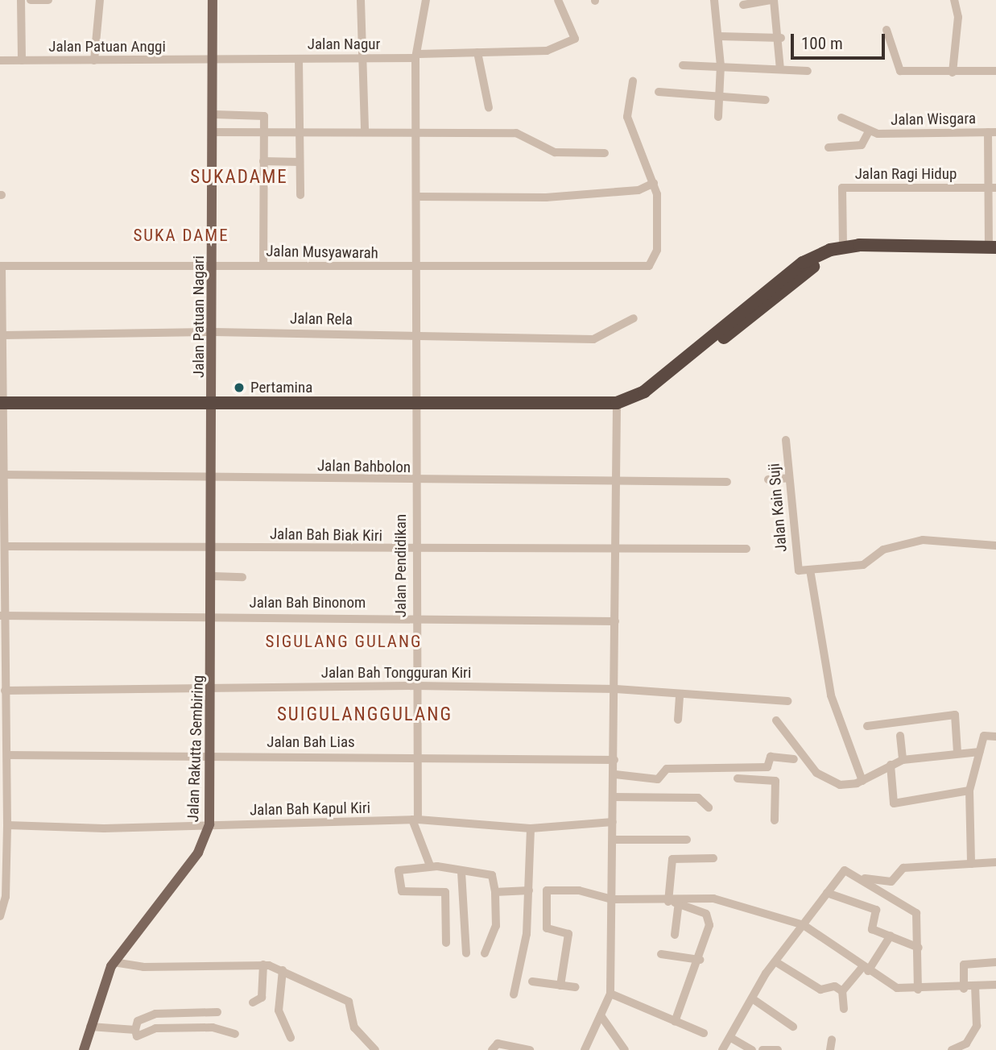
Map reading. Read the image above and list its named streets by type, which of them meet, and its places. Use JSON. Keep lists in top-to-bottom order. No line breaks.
{"streets":{"main road":["Jalan Patuan Nagari","Jalan Rakutta Sembiring"],"street":["Jalan Nagur","Jalan Patuan Anggi","Jalan Wisgara","Jalan Ragi Hidup","Jalan Musyawarah","Jalan Rela","Jalan Bahbolon","Jalan Kain Suji","Jalan Bah Biak Kiri","Jalan Pendidikan","Jalan Bah Binonom","Jalan Bah Tongguran Kiri","Jalan Bah Lias","Jalan Bah Kapul Kiri"]},"crossings":[["Jalan Nagur","Jalan Patuan Anggi"],["Jalan Nagur","Jalan Patuan Nagari"],["Jalan Nagur","Jalan Pendidikan"],["Jalan Patuan Anggi","Jalan Patuan Nagari"],["Jalan Musyawarah","Jalan Patuan Nagari"],["Jalan Musyawarah","Jalan Pendidikan"],["Jalan Patuan Nagari","Jalan Rela"],["Jalan Patuan Nagari","Jalan Rakutta Sembiring"],["Jalan Rela","Jalan Pendidikan"],["Jalan Bahbolon","Jalan Pendidikan"],["Jalan Bahbolon","Jalan Rakutta Sembiring"],["Jalan Bah Biak Kiri","Jalan Pendidikan"],["Jalan Bah Biak Kiri","Jalan Rakutta Sembiring"],["Jalan Pendidikan","Jalan Bah Binonom"],["Jalan Pendidikan","Jalan Bah Tongguran Kiri"],["Jalan Pendidikan","Jalan Bah Lias"],["Jalan Pendidikan","Jalan Bah Kapul Kiri"],["Jalan Bah Binonom","Jalan Rakutta Sembiring"],["Jalan Bah Tongguran Kiri","Jalan Rakutta Sembiring"],["Jalan Bah Lias","Jalan Rakutta Sembiring"],["Jalan Rakutta Sembiring","Jalan Bah Kapul Kiri"]],"districts":["SUKADAME","SUKA DAME","SIGULANG GULANG","SUIGULANGGULANG"],"places":["Pertamina"],"scale_bar":"100 m"}
